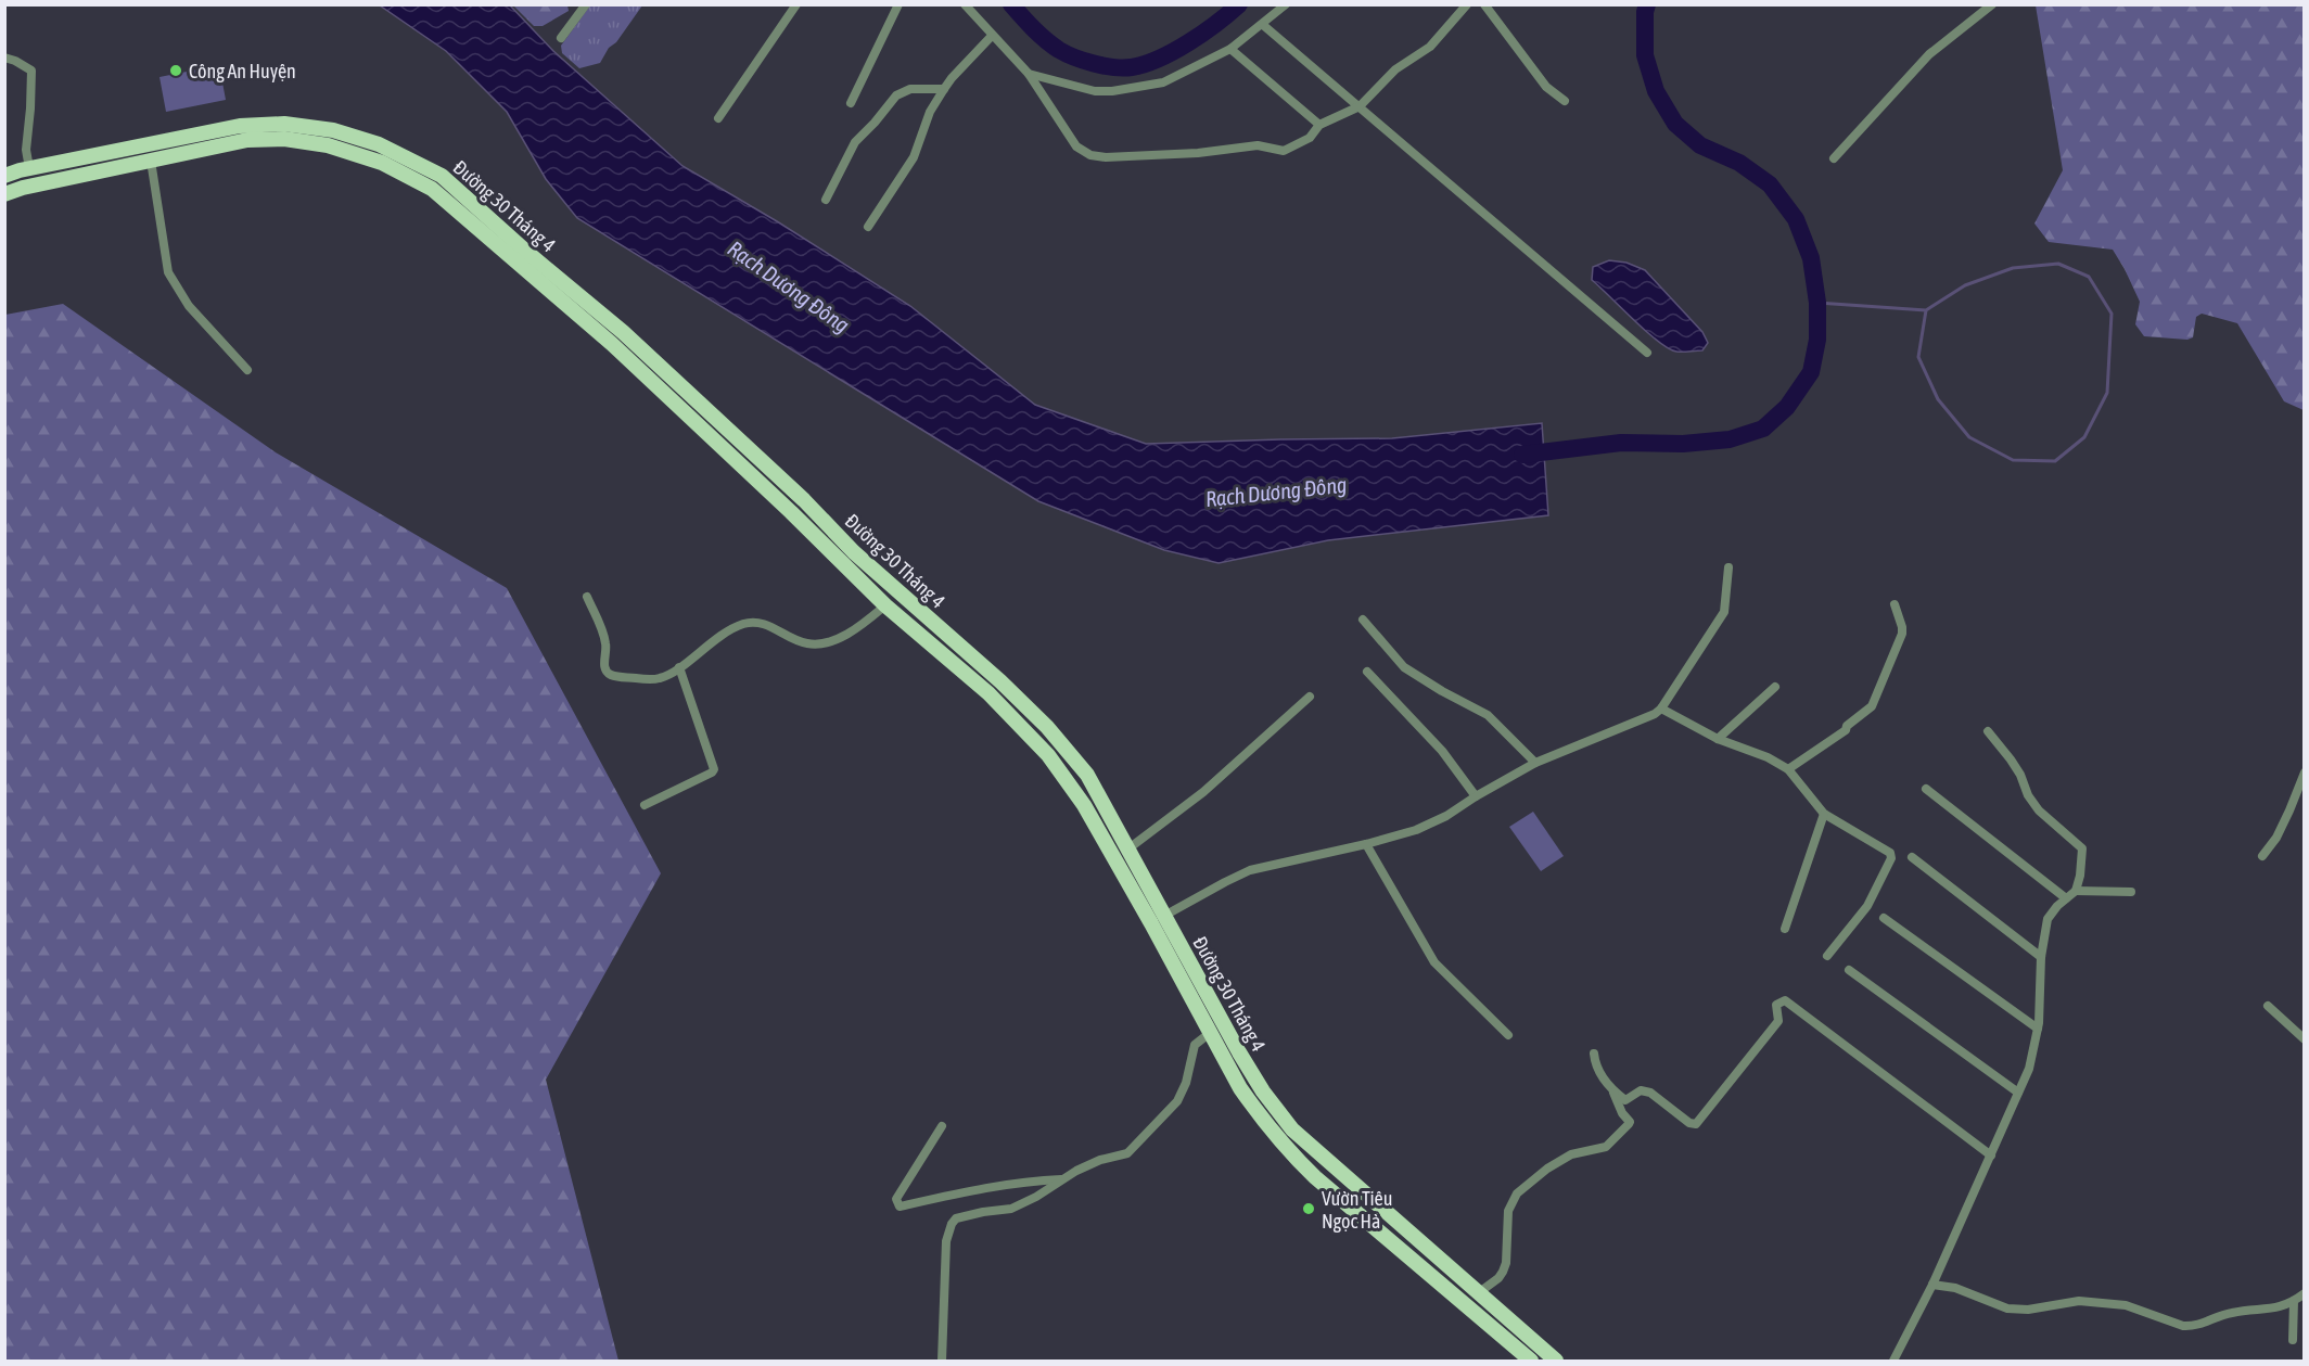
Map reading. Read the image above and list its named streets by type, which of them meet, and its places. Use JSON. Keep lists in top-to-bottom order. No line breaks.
{"streets":{"main road":["Đường 30 Tháng 4"]},"water":["Rạch Dương Đông"],"places":["Công An Huyện","Vườn Tiêu Ngọc Hà"]}
